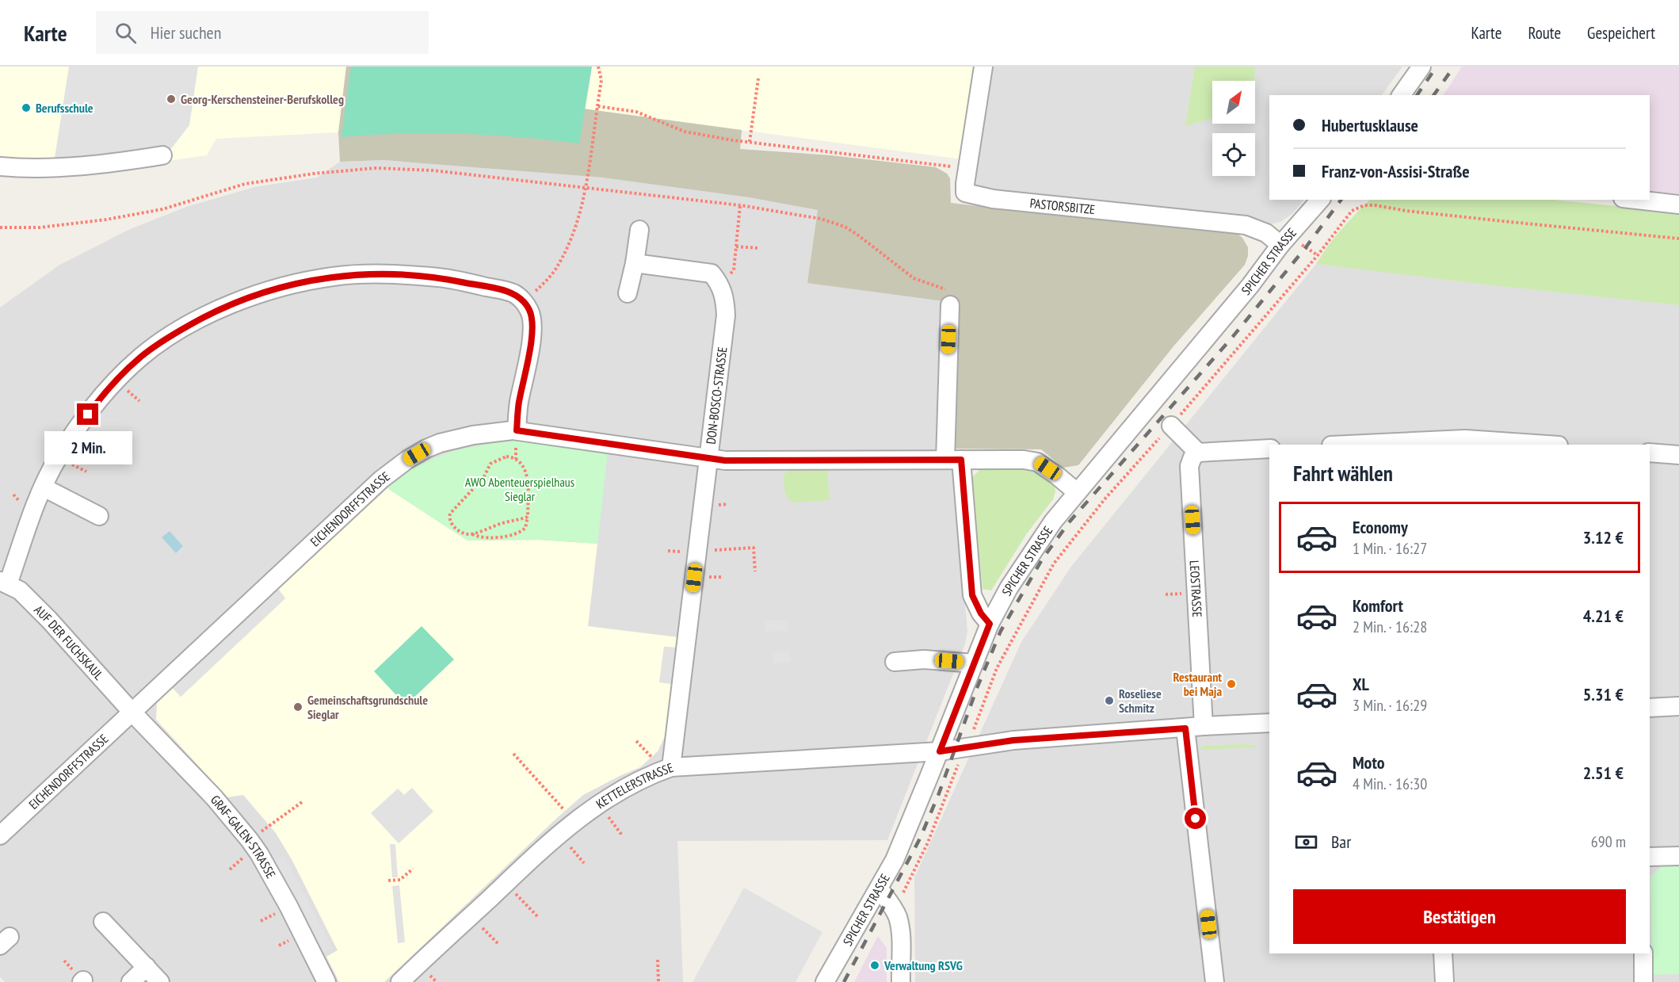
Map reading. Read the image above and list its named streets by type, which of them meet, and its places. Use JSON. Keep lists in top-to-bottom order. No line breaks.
{"streets":{"street":["PASTORSBITZE","SPICHER STRASSE","DON-BOSCO-STRASSE","EICHENDORFFSTRASSE","LEOSTRASSE","AUF DER FUCHSKAUL","KETTELERSTRASSE","GRAF-GALEN-STRASSE"]},"crossings":[["PASTORSBITZE","SPICHER STRASSE"],["SPICHER STRASSE","EICHENDORFFSTRASSE"],["SPICHER STRASSE","KETTELERSTRASSE"],["DON-BOSCO-STRASSE","EICHENDORFFSTRASSE"],["DON-BOSCO-STRASSE","KETTELERSTRASSE"],["EICHENDORFFSTRASSE","AUF DER FUCHSKAUL"],["EICHENDORFFSTRASSE","GRAF-GALEN-STRASSE"],["LEOSTRASSE","KETTELERSTRASSE"],["AUF DER FUCHSKAUL","GRAF-GALEN-STRASSE"]],"parks":["AWO Abenteuerspielhaus Sieglar"],"places":["Georg-Kerschensteiner-Berufskolleg","Berufsschule","Restaurant bei Maja","Roseliese Schmitz","Gemeinschaftsgrundschule Sieglar","Verwaltung RSVG"],"north":"top right","page":{"header":"Karte","search":"Hier suchen","nav":["Karte","Route","Gespeichert"],"banner":["Hubertusklause","Franz-von-Assisi-Straße"],"bubble":"2 Min.","heading":"Fahrt wählen","list":[{"name":"Economy","note":"1 Min. · 16:27","value":"3.12 €"},{"name":"Komfort","note":"2 Min. · 16:28","value":"4.21 €"},{"name":"XL","note":"3 Min. · 16:29","value":"5.31 €"},{"name":"Moto","note":"4 Min. · 16:30","value":"2.51 €"}],"pay":["Bar","690 m"],"buttons":"Bestätigen"}}
